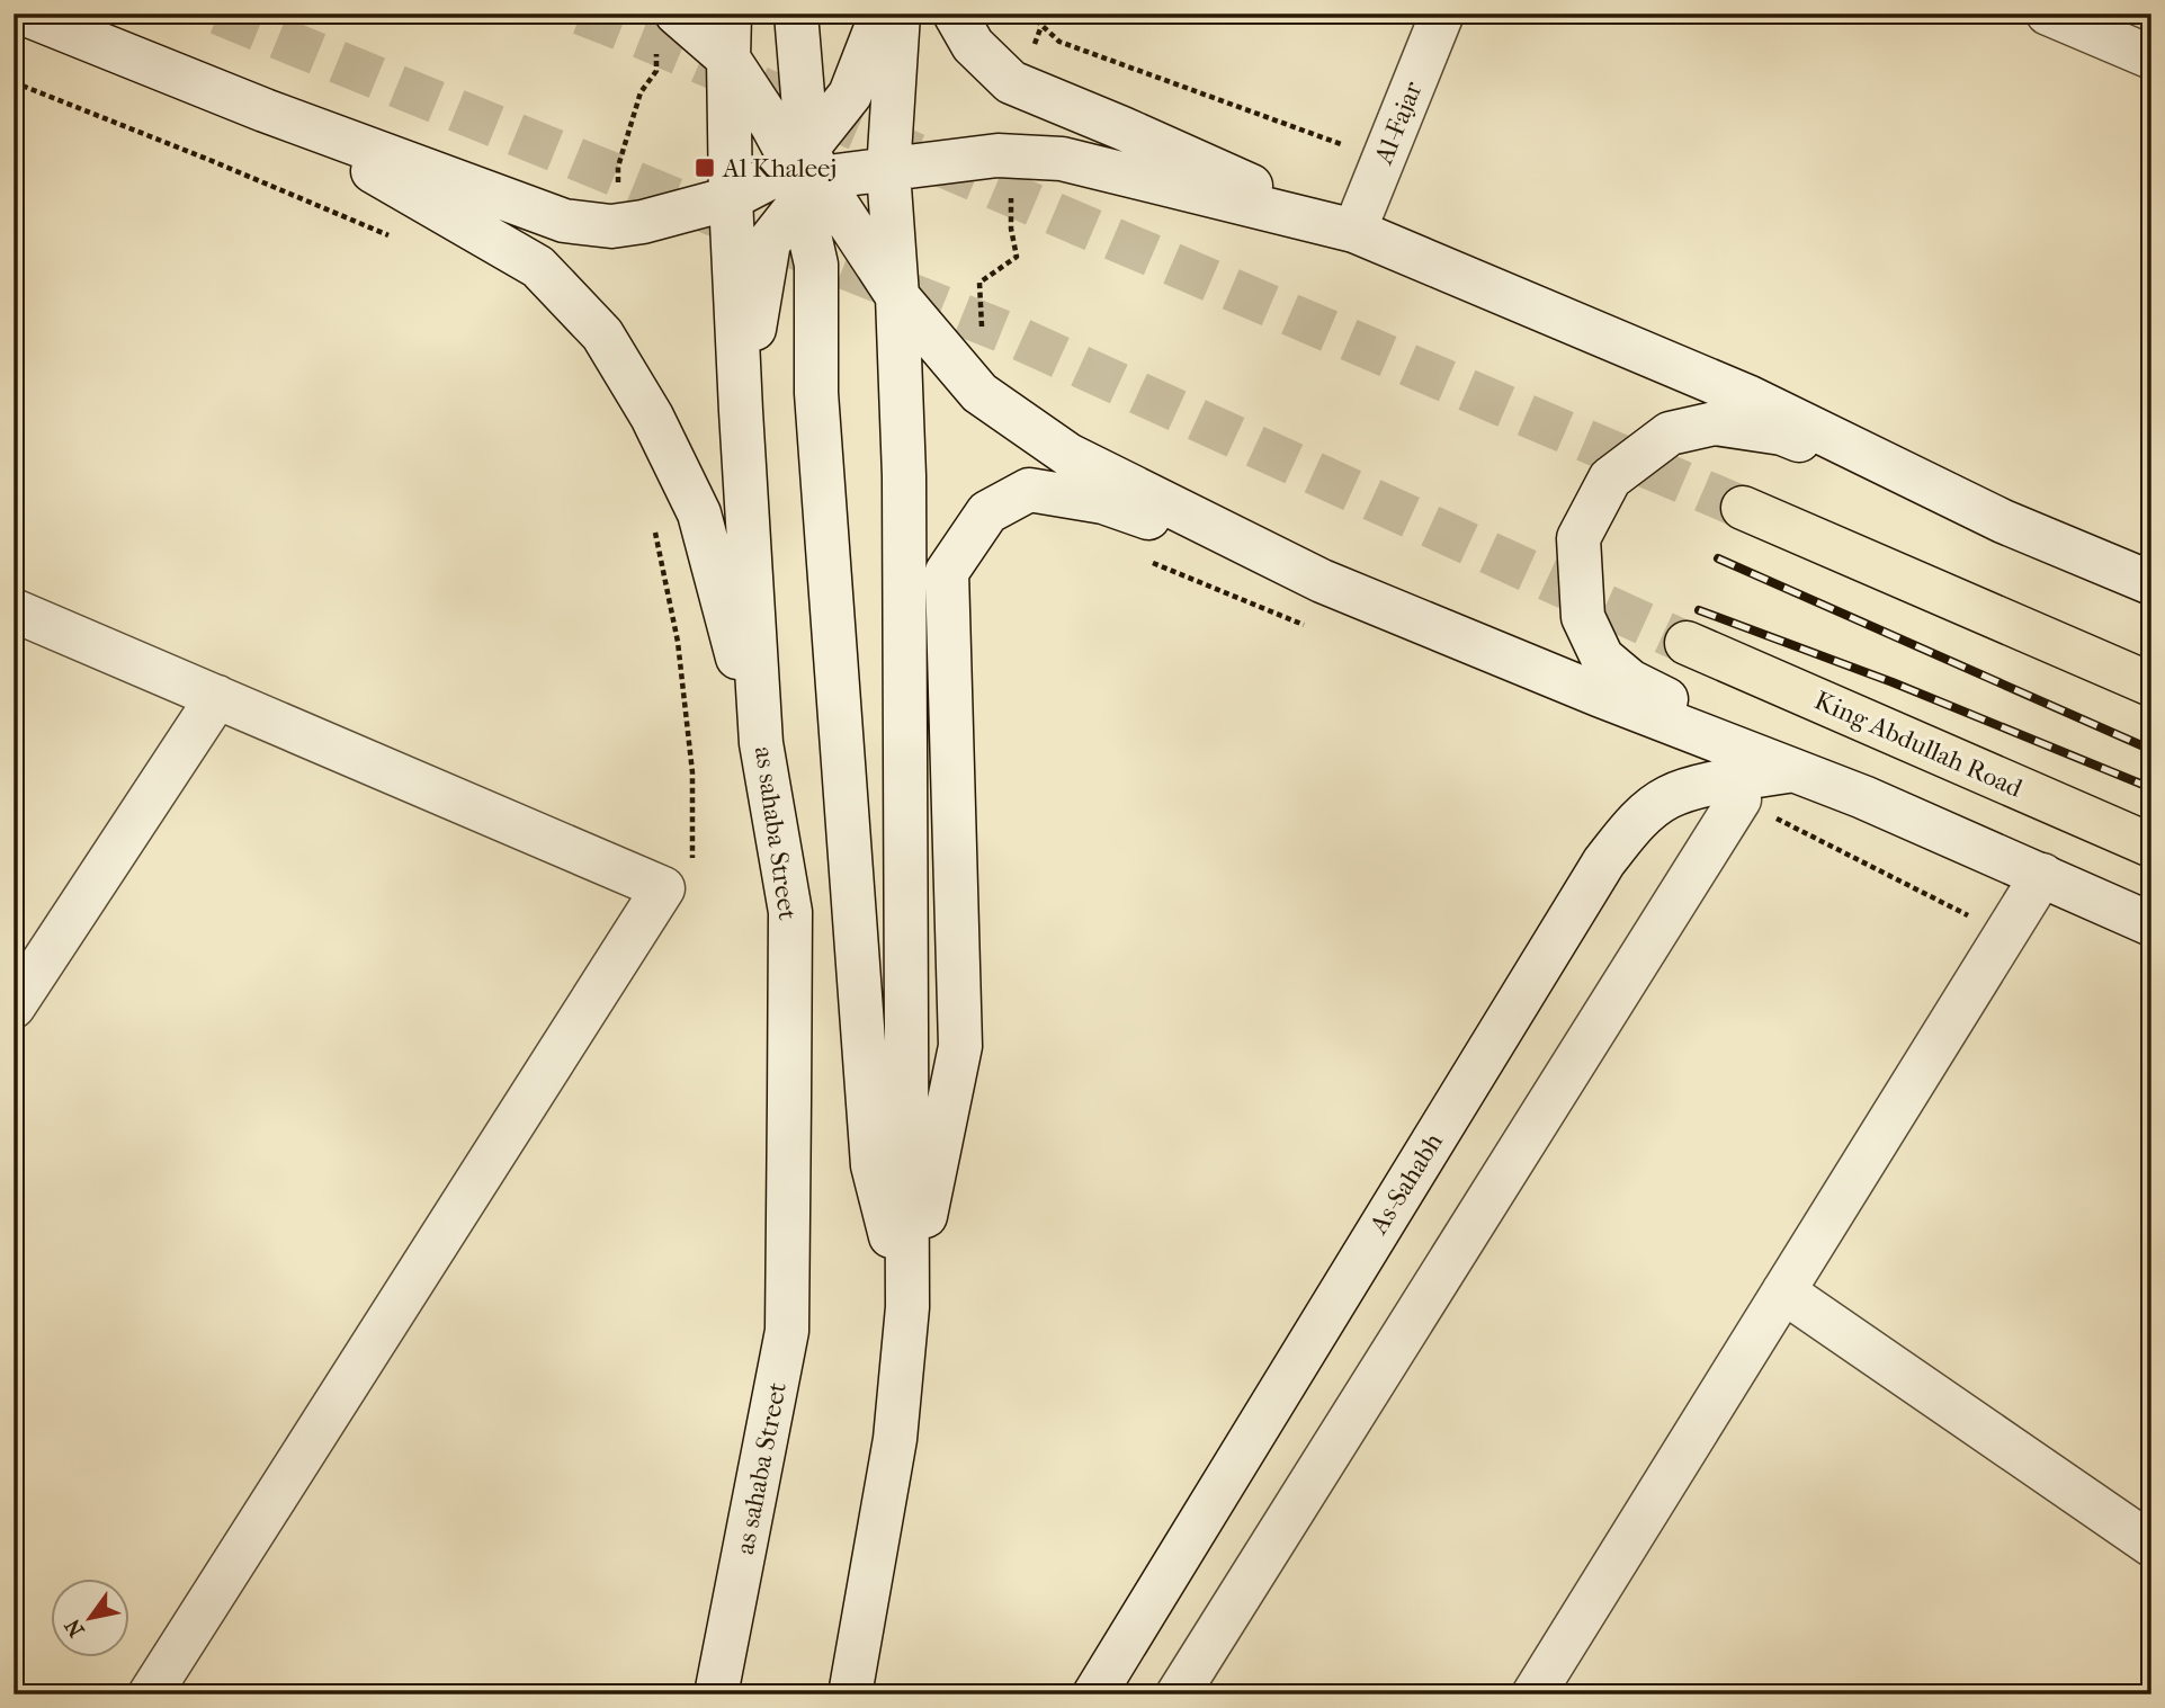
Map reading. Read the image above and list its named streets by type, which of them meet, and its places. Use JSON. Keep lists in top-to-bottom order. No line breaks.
{"streets":{"highway":["King Abdullah Road"],"street":["Al-Fajar","as sahaba Street","As-Sahabh"]},"places":{"transit":["Al Khaleej"]},"north":"bottom left"}
